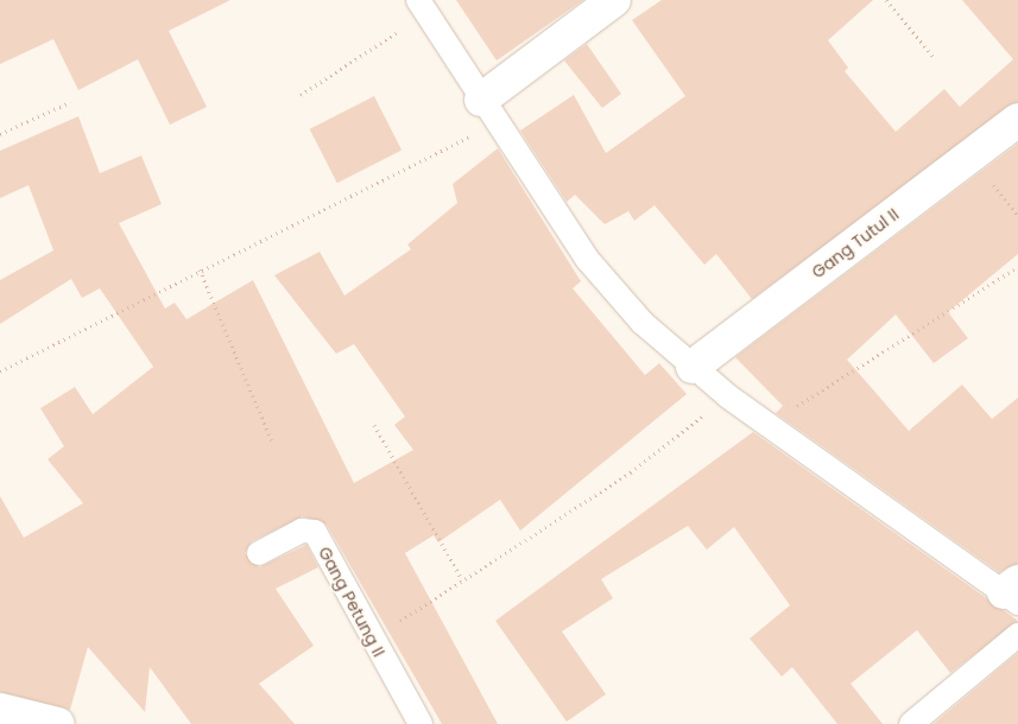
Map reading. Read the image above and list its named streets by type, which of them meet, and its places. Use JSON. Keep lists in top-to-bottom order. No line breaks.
{"streets":{"street":["Gang Tutul II"],"lane":["Gang Petung II"]}}
